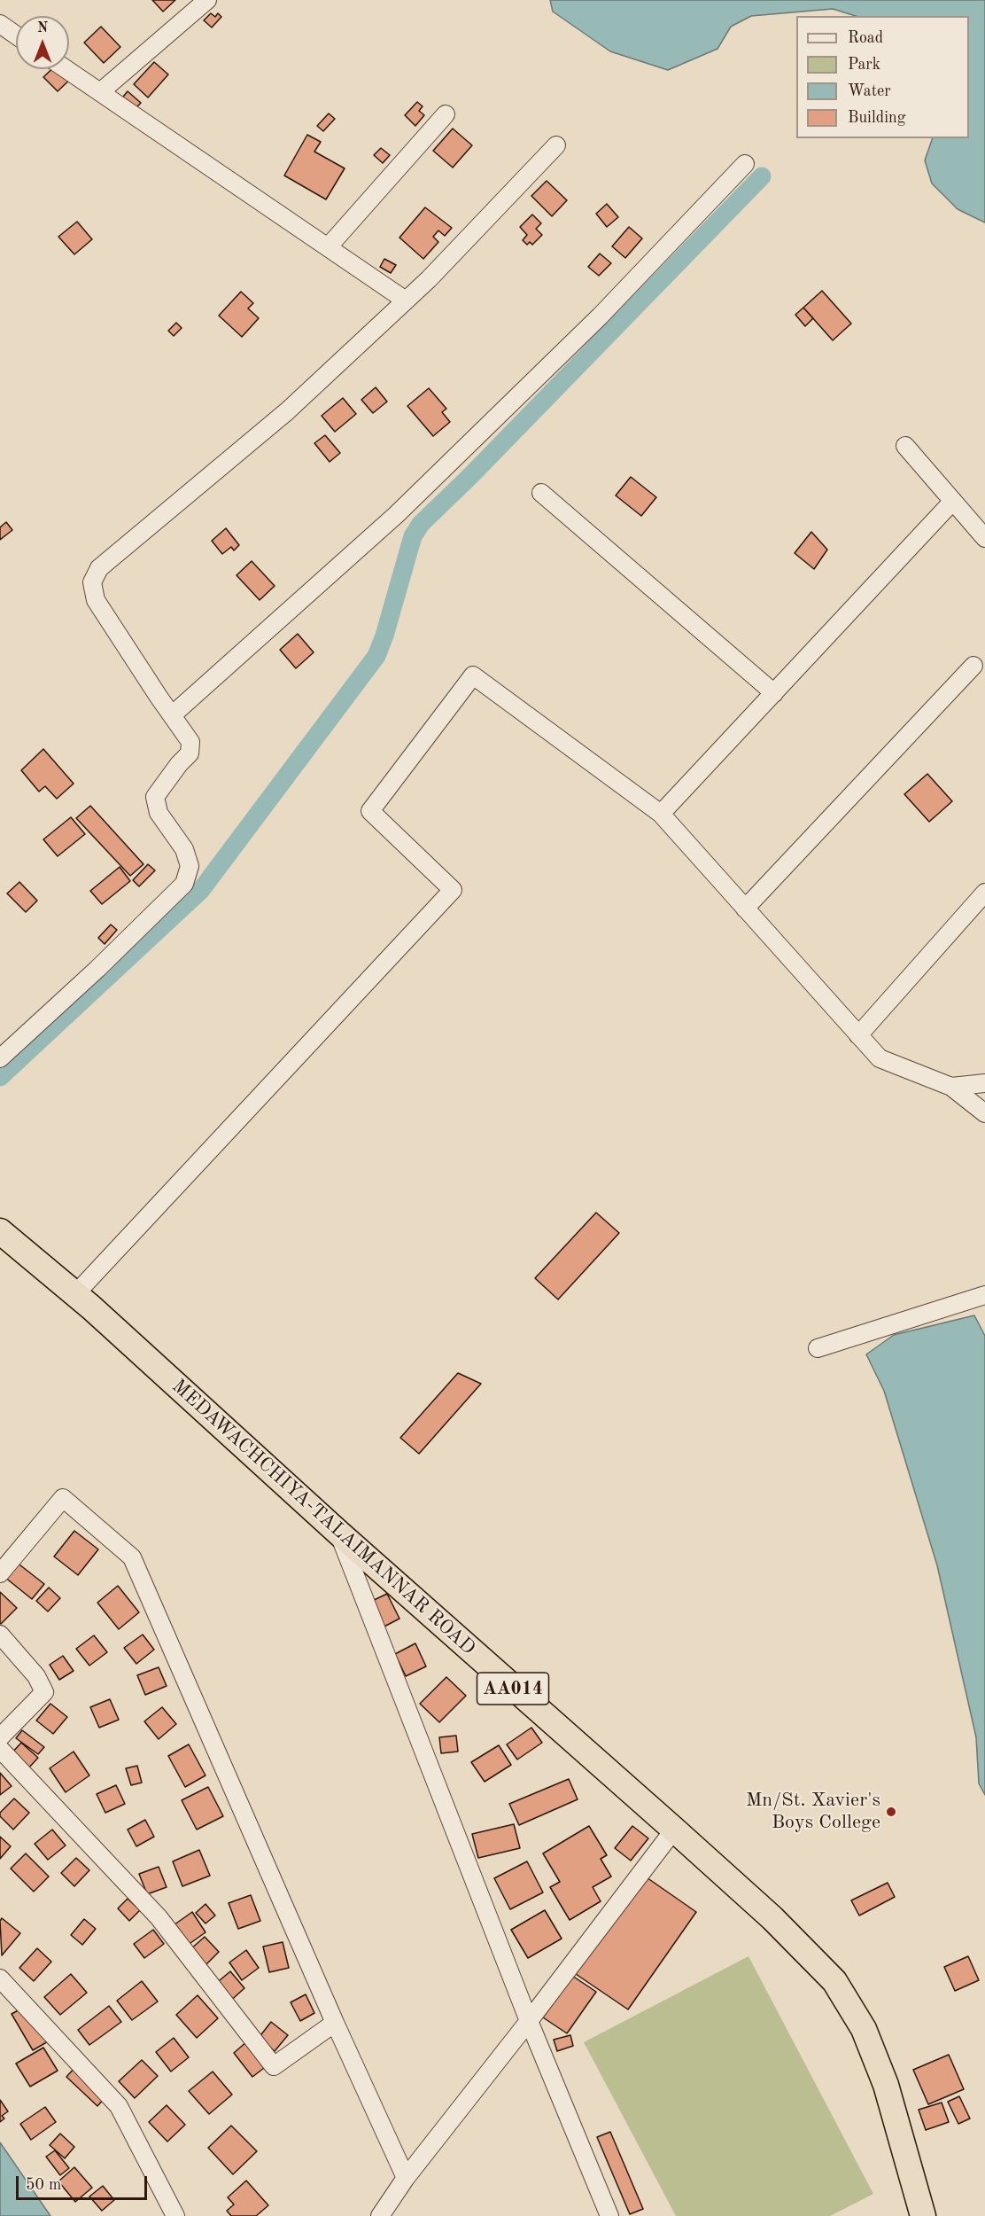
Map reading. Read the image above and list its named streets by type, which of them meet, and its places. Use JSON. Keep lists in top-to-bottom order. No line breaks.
{"streets":{"highway":["MEDAWACHCHIYA-TALAIMANNAR ROAD","AA014"]},"places":["Mn/St. Xavier's Boys College"],"legend":["Road","Park","Water","Building"],"scale_bar":"50 m","north":"top"}
